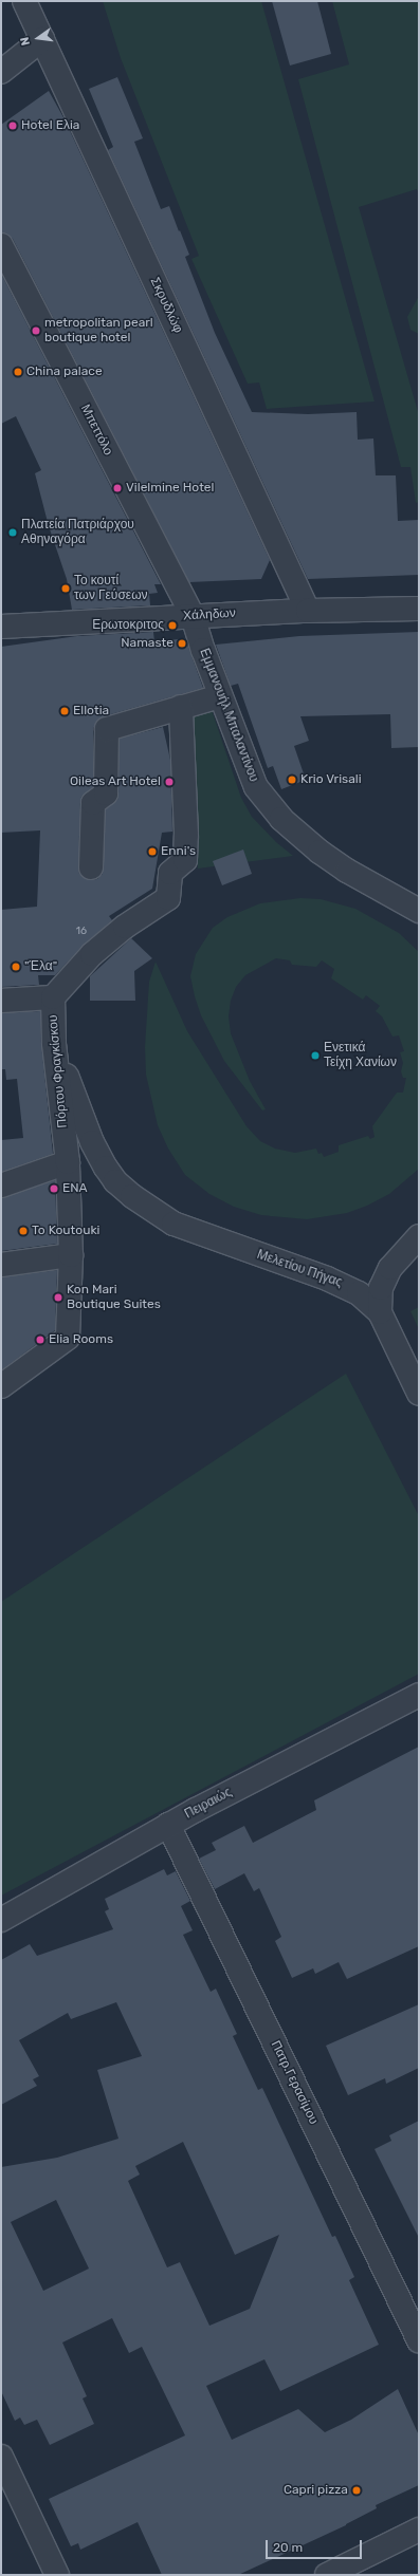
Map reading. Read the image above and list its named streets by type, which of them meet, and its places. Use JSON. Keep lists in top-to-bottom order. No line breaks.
{"streets":{"street":["Σκρυδλώφ","Μπεττόλο","Χάληδων","Εμμανουήλ Μπαλαντίνου","Πόρτου Φραγκίσκου","Μελετίου Πήγας","Πειραιώς","Πατρ.Γερασίμου"]},"crossings":[["Σκρυδλώφ","Χάληδων"],["Μπεττόλο","Χάληδων"],["Μπεττόλο","Εμμανουήλ Μπαλαντίνου"],["Χάληδων","Εμμανουήλ Μπαλαντίνου"],["Πόρτου Φραγκίσκου","Μελετίου Πήγας"],["Πειραιώς","Πατρ.Γερασίμου"]],"places":["Hotel Eλia","metropolitan pearl boutique hotel","China palace","Vilelmine Hotel","Πλατεία Πατριάρχου Αθηναγόρα","Το κουτί των Γεύσεων","Ερωτοκριτος","Namaste","Ellotia","Krio Vrisali","Oileas Art Hotel","Enni's","\"Έλα\"","Ενετικά Τείχη Χανίων","ENA","To Koutouki","Kon Mari Boutique Suites","Elia Rooms","Capri pizza"],"house_numbers":["16"],"scale_bar":"20 m","north":"left"}
